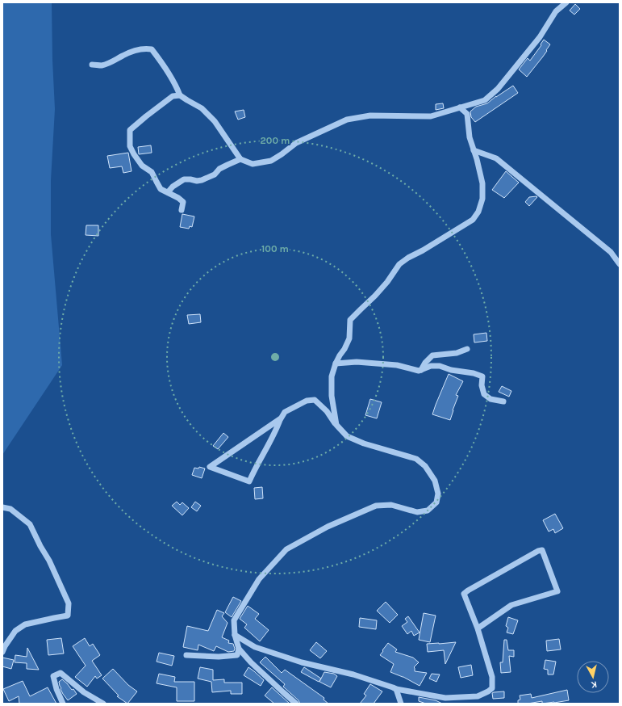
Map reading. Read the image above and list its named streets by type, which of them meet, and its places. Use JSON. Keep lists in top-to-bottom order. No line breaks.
{"north":"bottom","rings":["200 m","100 m"]}
